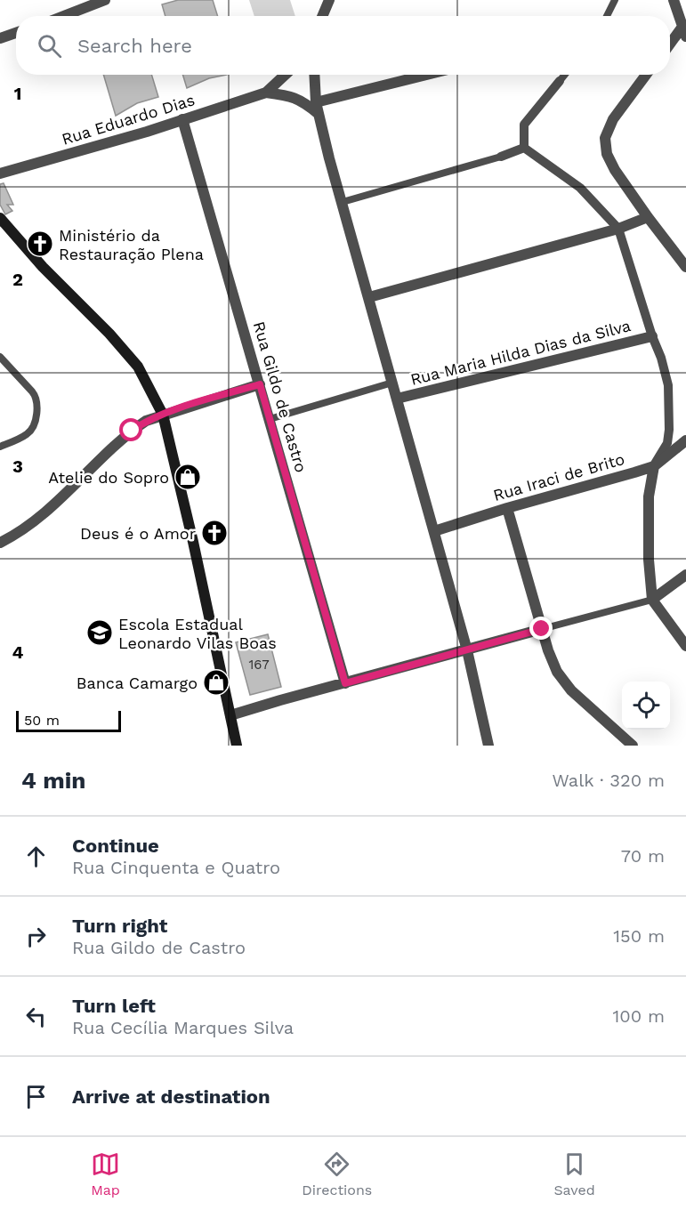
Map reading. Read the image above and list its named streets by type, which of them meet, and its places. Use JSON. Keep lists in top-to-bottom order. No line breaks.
{"streets":{"street":["Rua Eduardo Dias","Rua Maria Hilda Dias da Silva","Rua Gildo de Castro","Rua Iraci de Brito"]},"crossings":[["Rua Eduardo Dias","Rua Gildo de Castro"]],"places":{"church":["Ministério da Restauração Plena","Deus é o Amor"],"shop":["Atelie do Sopro","Banca Camargo"],"school or university":["Escola Estadual Leonardo Vilas Boas"]},"house_numbers":["167"],"scale_bar":"50 m","page":{"search":"Search here","scale":"50 m","heading":["4 min","Walk · 320 m"],"list":[["Continue","Rua Cinquenta e Quatro","70 m"],["Turn right","Rua Gildo de Castro","150 m"],["Turn left","Rua Cecília Marques Silva","100 m"],"Arrive at destination"],"nav":["Map","Directions","Saved"]},"grid":{"rows":["1","2","3","4"]}}
